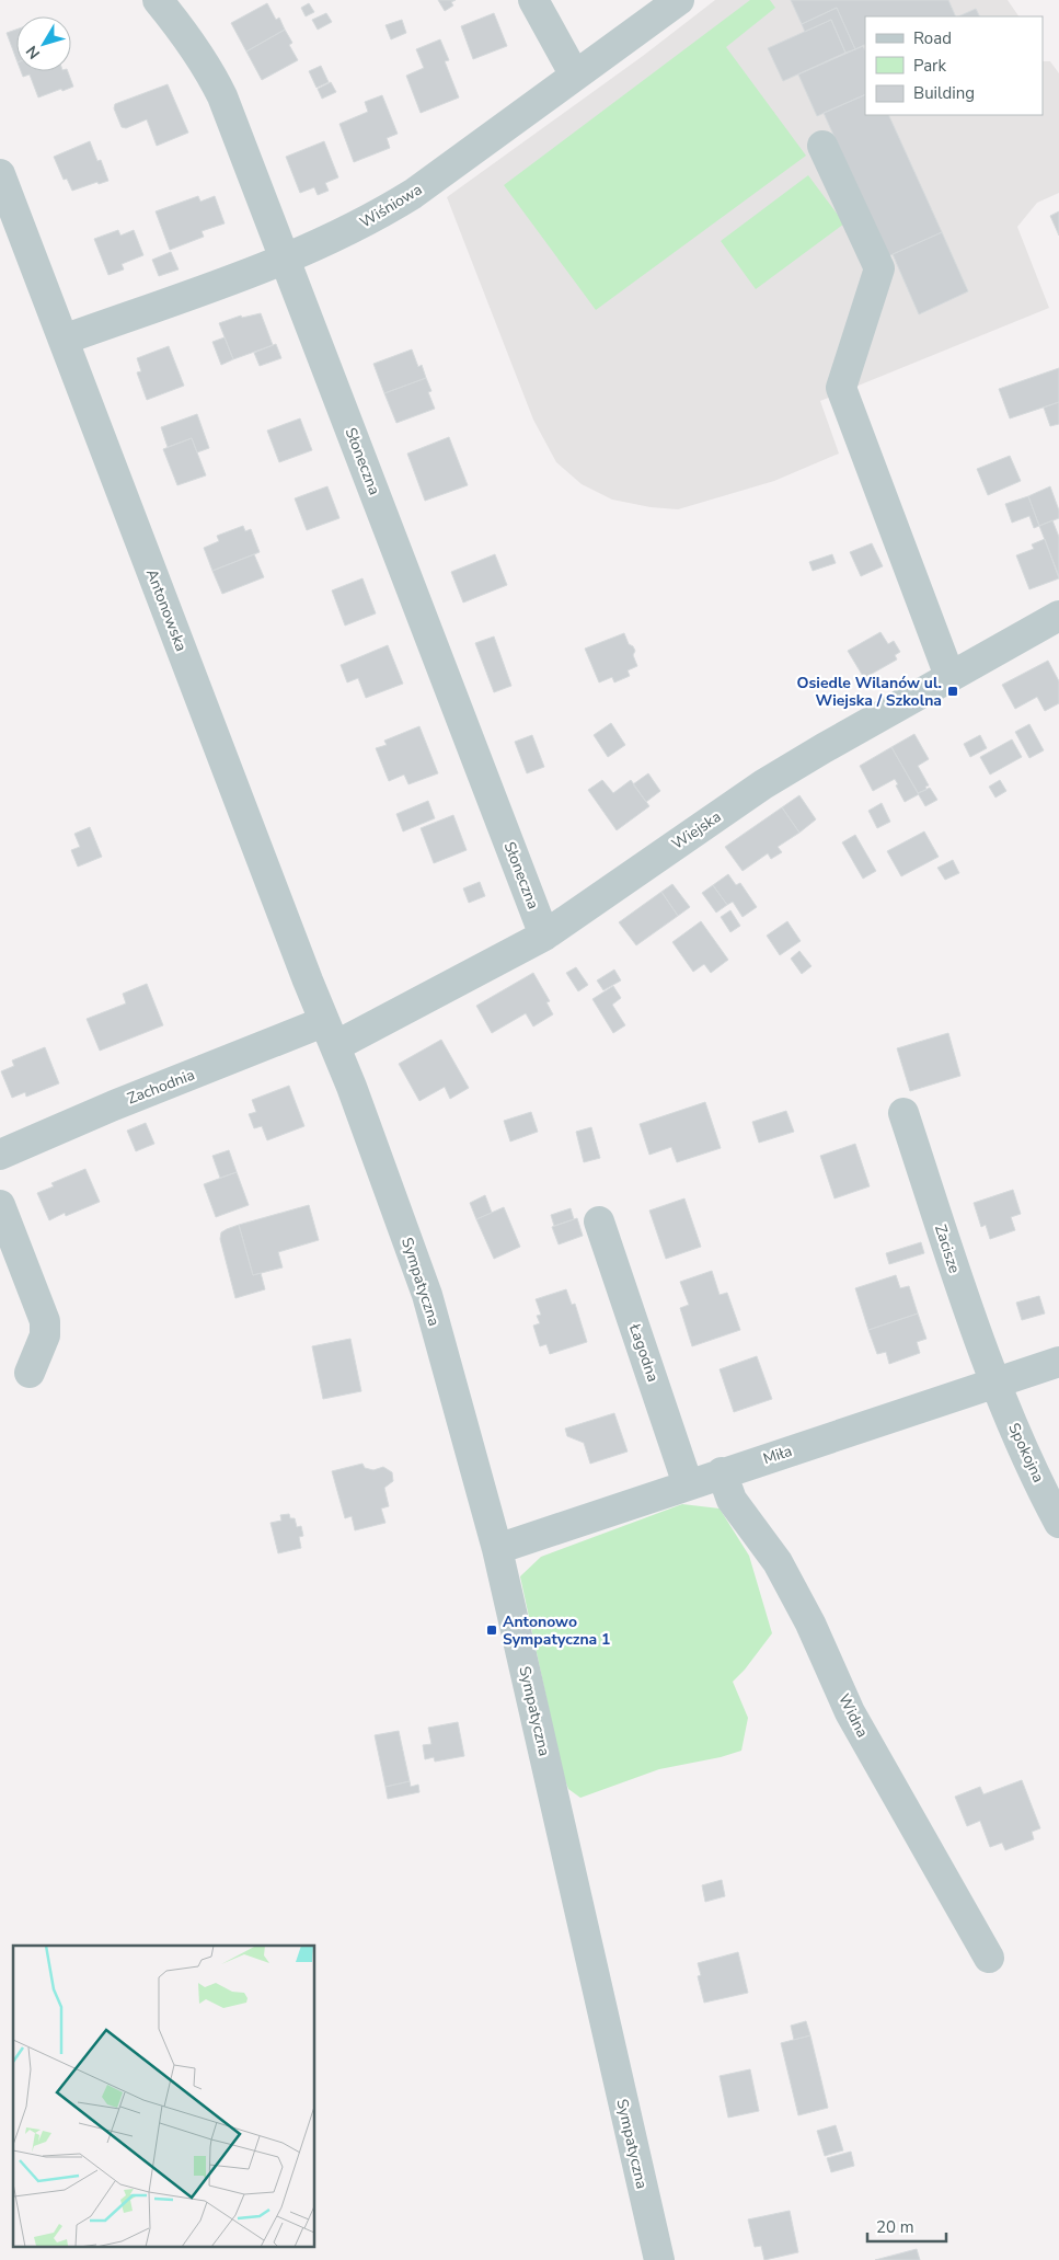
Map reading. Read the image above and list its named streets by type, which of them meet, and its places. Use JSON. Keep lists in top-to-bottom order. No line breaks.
{"streets":{"street":["Wiśniowa","Słoneczna","Antonowska","Wiejska","Zachodnia","Zacisze","Sympatyczna","Łagodna","Spokojna","Miła","Widna"]},"crossings":[["Wiśniowa","Słoneczna"],["Wiśniowa","Antonowska"],["Słoneczna","Wiejska"],["Antonowska","Wiejska"],["Antonowska","Zachodnia"],["Antonowska","Sympatyczna"],["Wiejska","Zachodnia"],["Wiejska","Sympatyczna"],["Zachodnia","Sympatyczna"],["Zacisze","Spokojna"],["Zacisze","Miła"],["Sympatyczna","Miła"],["Łagodna","Miła"],["Spokojna","Miła"],["Miła","Widna"]],"places":{"transit":["Osiedle Wilanów ul. Wiejska / Szkolna","Antonowo Sympatyczna 1"]},"legend":["Road","Park","Building"],"scale_bar":"20 m","north":"bottom left"}
